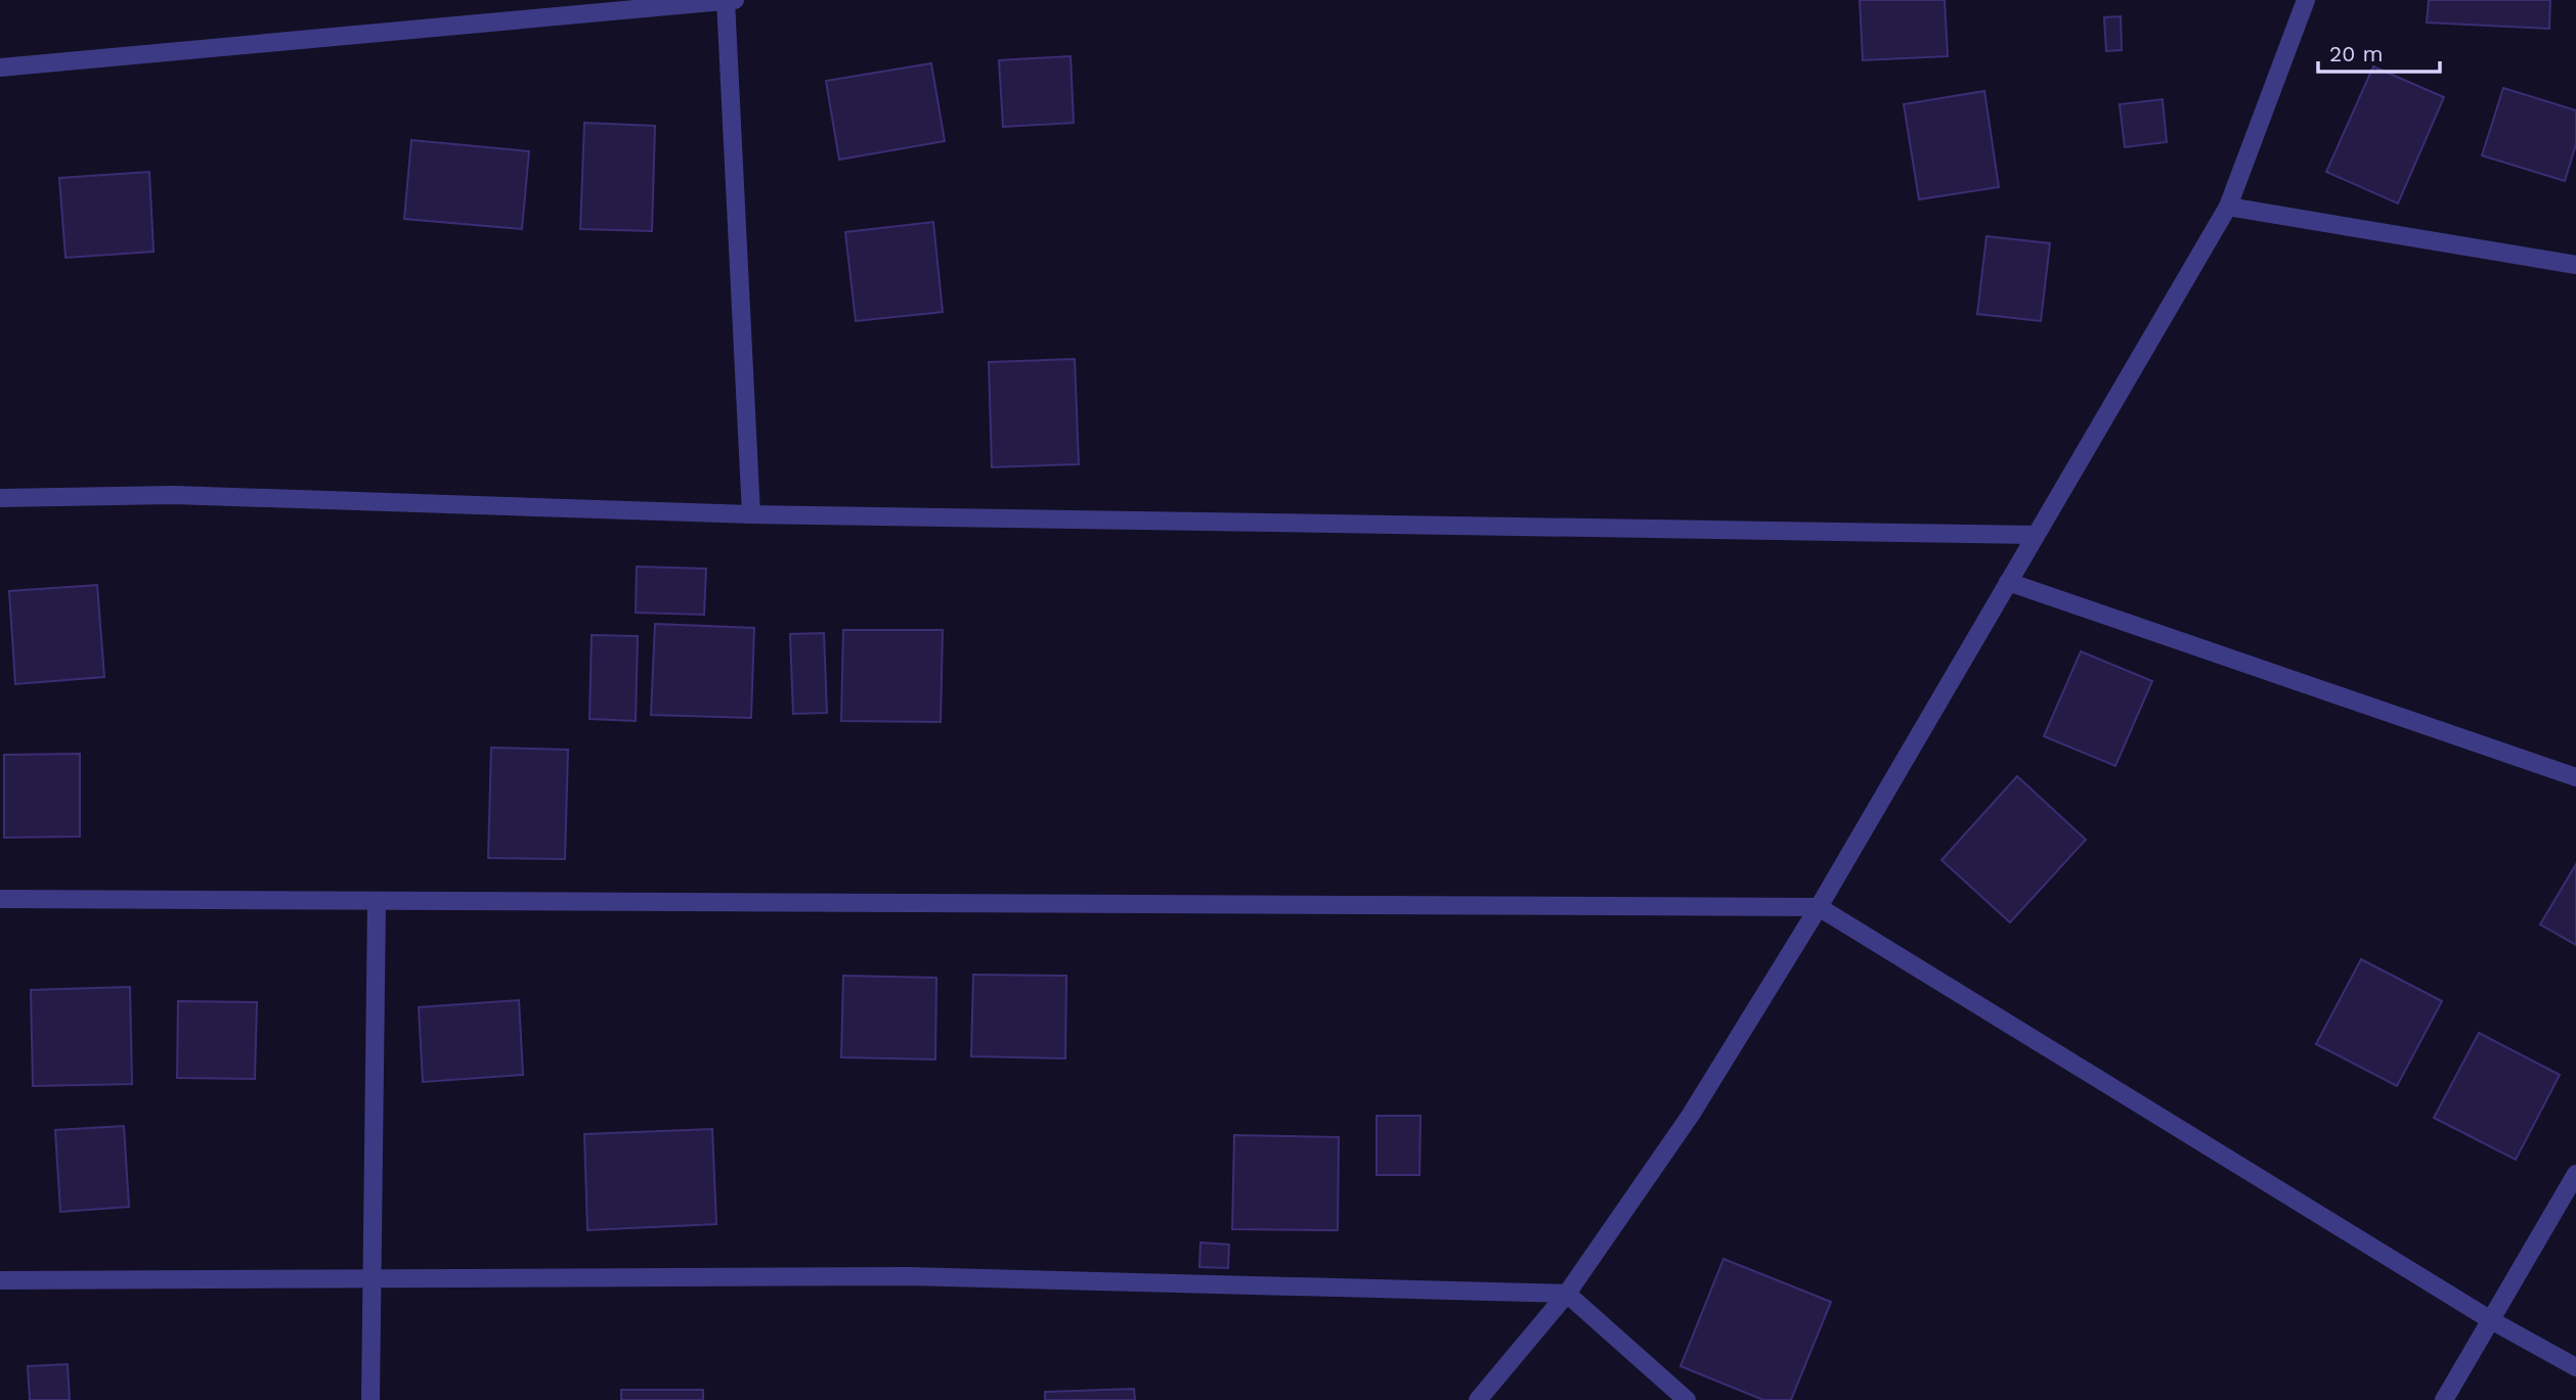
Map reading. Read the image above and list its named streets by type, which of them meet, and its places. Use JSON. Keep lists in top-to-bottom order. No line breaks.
{"scale_bar":"20 m"}
